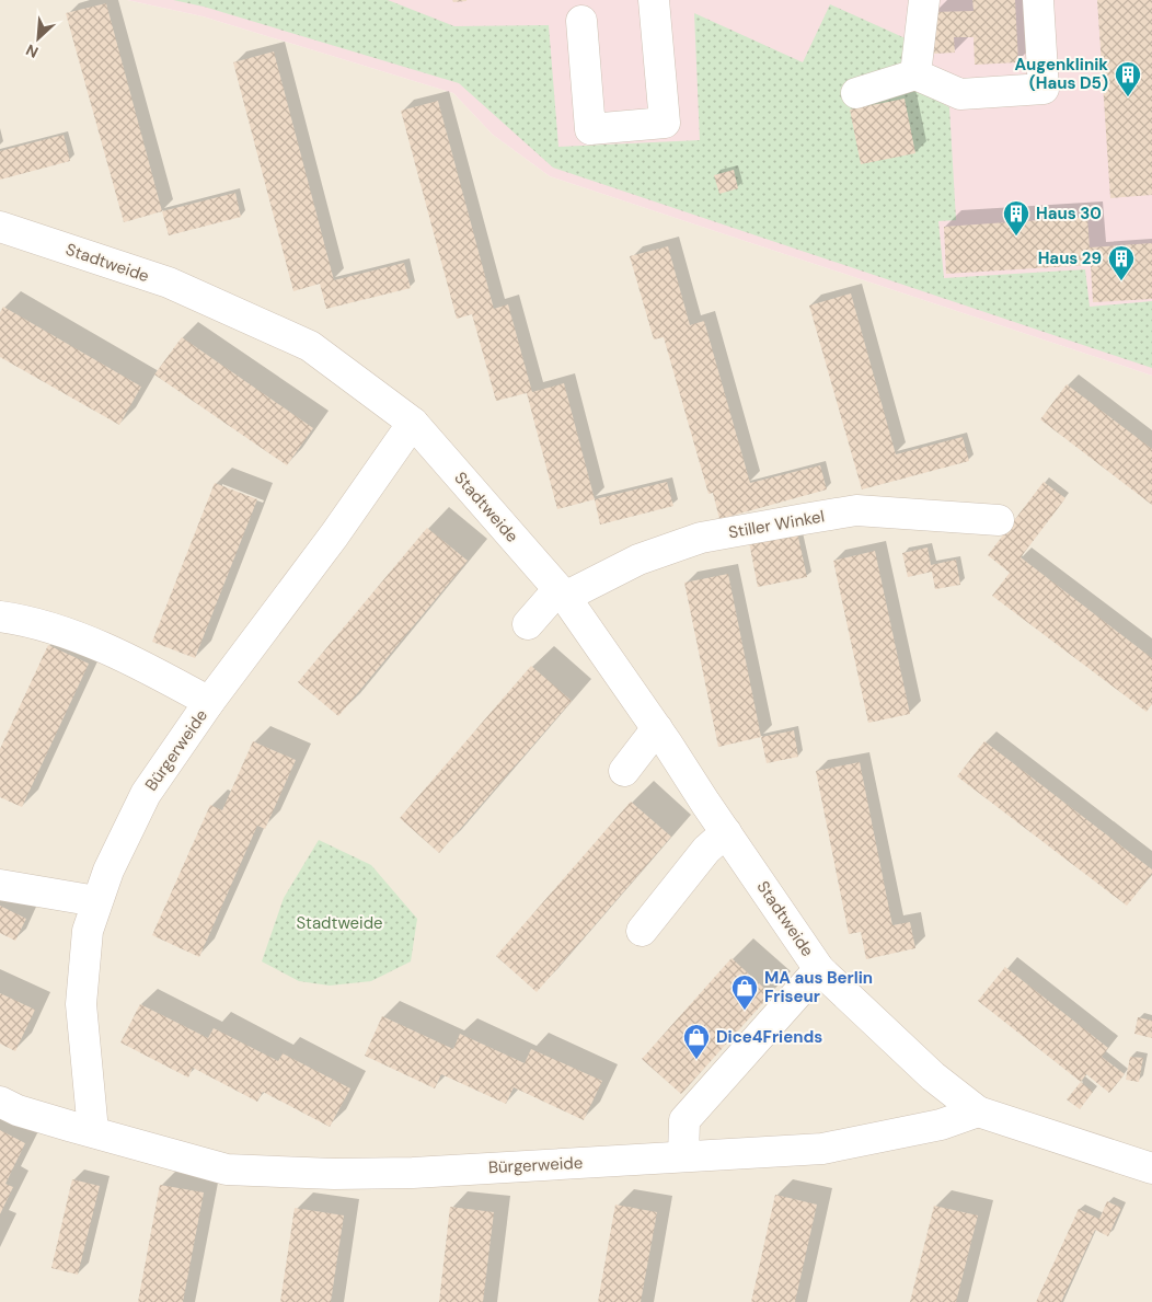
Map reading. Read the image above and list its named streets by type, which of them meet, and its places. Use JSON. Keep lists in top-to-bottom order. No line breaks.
{"streets":{"street":["Stadtweide","Stiller Winkel","Bürgerweide"]},"crossings":[["Stadtweide","Stiller Winkel"],["Stadtweide","Bürgerweide"]],"parks":["Stadtweide"],"places":{"building":["Augenklinik (Haus D5)","Haus 30","Haus 29"],"shop":["MA aus Berlin Friseur","Dice4Friends"]},"north":"bottom left"}
